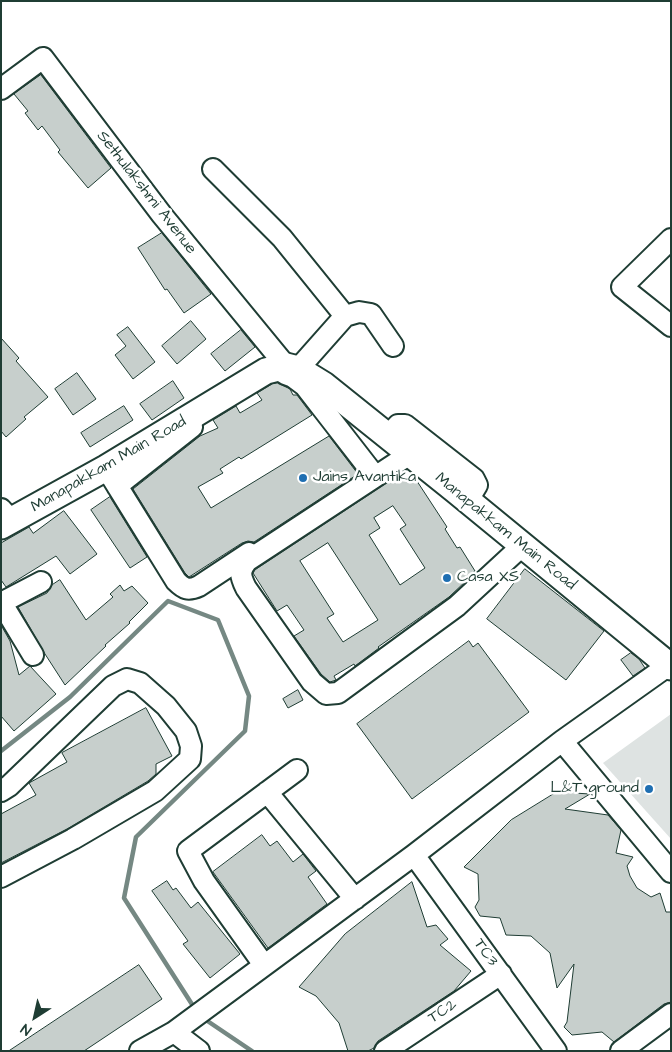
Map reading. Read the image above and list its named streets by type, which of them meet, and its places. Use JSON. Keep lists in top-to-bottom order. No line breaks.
{"streets":{"main road":["Manapakkam Main Road"],"street":["Sethulakshmi Avenue","TC3","TC2"]},"crossings":[["Sethulakshmi Avenue","Manapakkam Main Road"],["TC3","TC2"]],"places":["Jains Avantika","Casa XS","L&T ground"],"north":"bottom left"}
